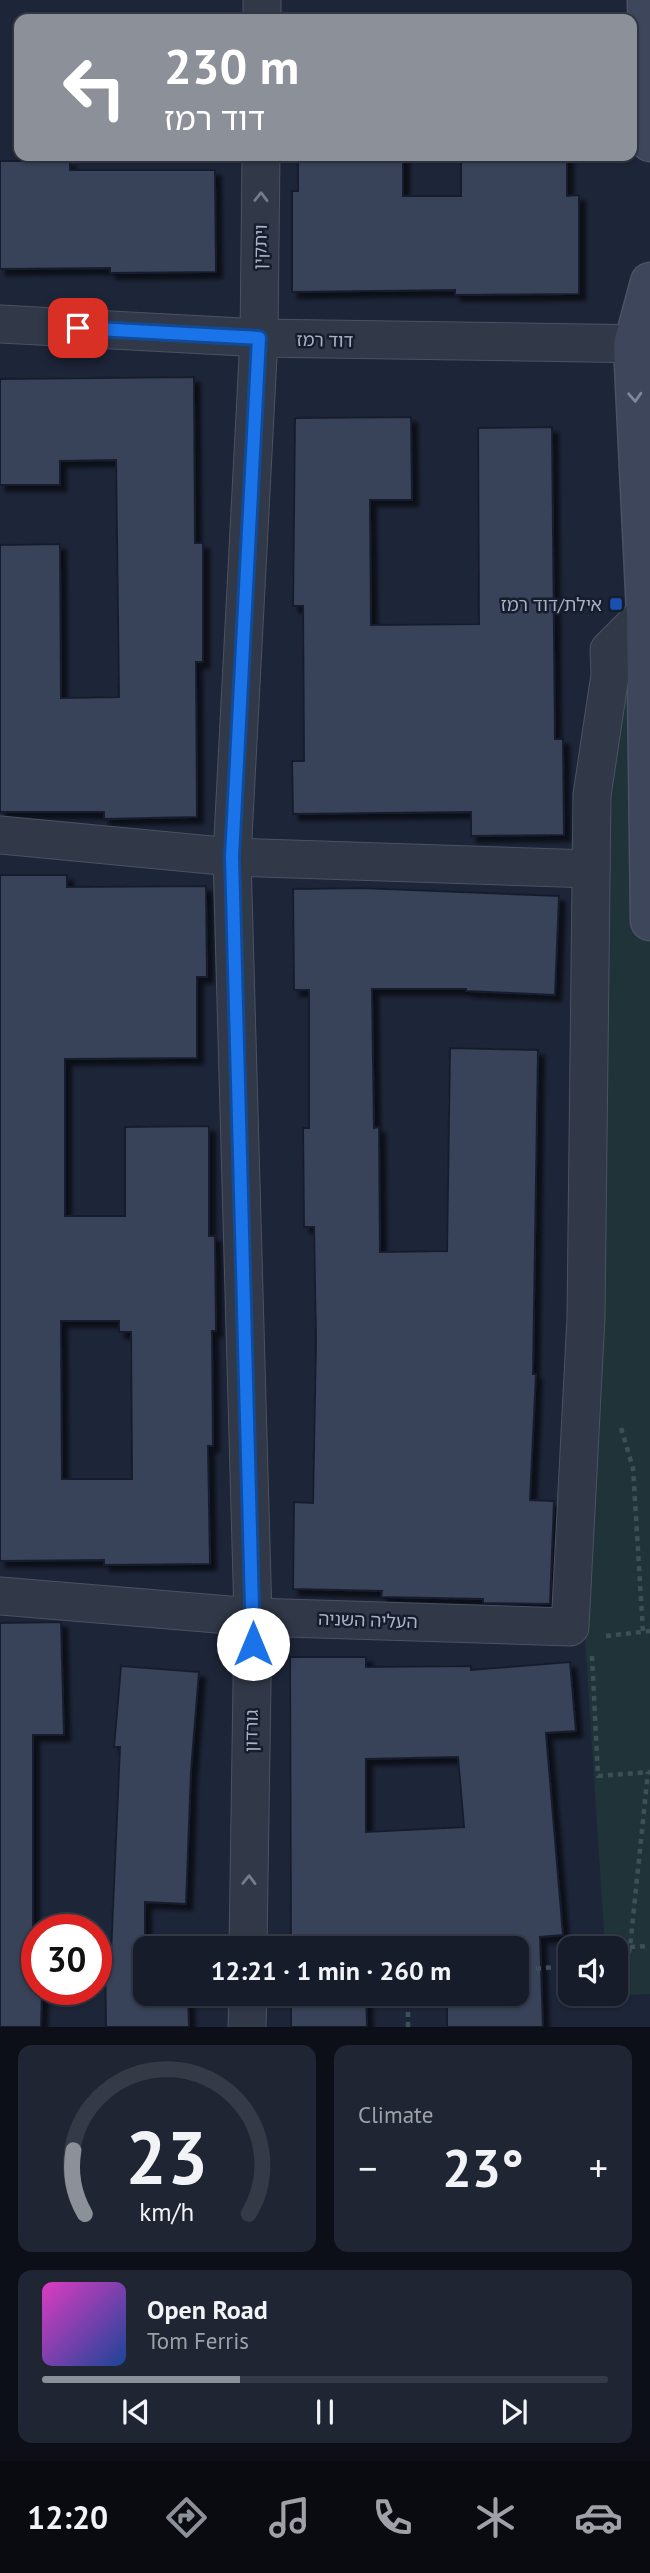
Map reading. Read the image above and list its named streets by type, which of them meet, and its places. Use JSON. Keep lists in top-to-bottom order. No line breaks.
{"streets":{"street":["ויתקין","דוד רמז","העליה השניה","גורדון"]},"crossings":[["ויתקין","דוד רמז"],["ויתקין","גורדון"],["דוד רמז","גורדון"],["העליה השניה","גורדון"]],"one_way":["ויתקין"],"places":{"transit":["אילת/דוד רמז"]},"page":{"turn":["230 m","דוד רמז"],"limit":"30","trip":"12:21 · 1 min · 260 m","tile":"Climate","heat":["−","23°","+"],"song":["Open Road","Tom Ferris"],"tabs":"12:20","gauge":["23","km/h"]}}
